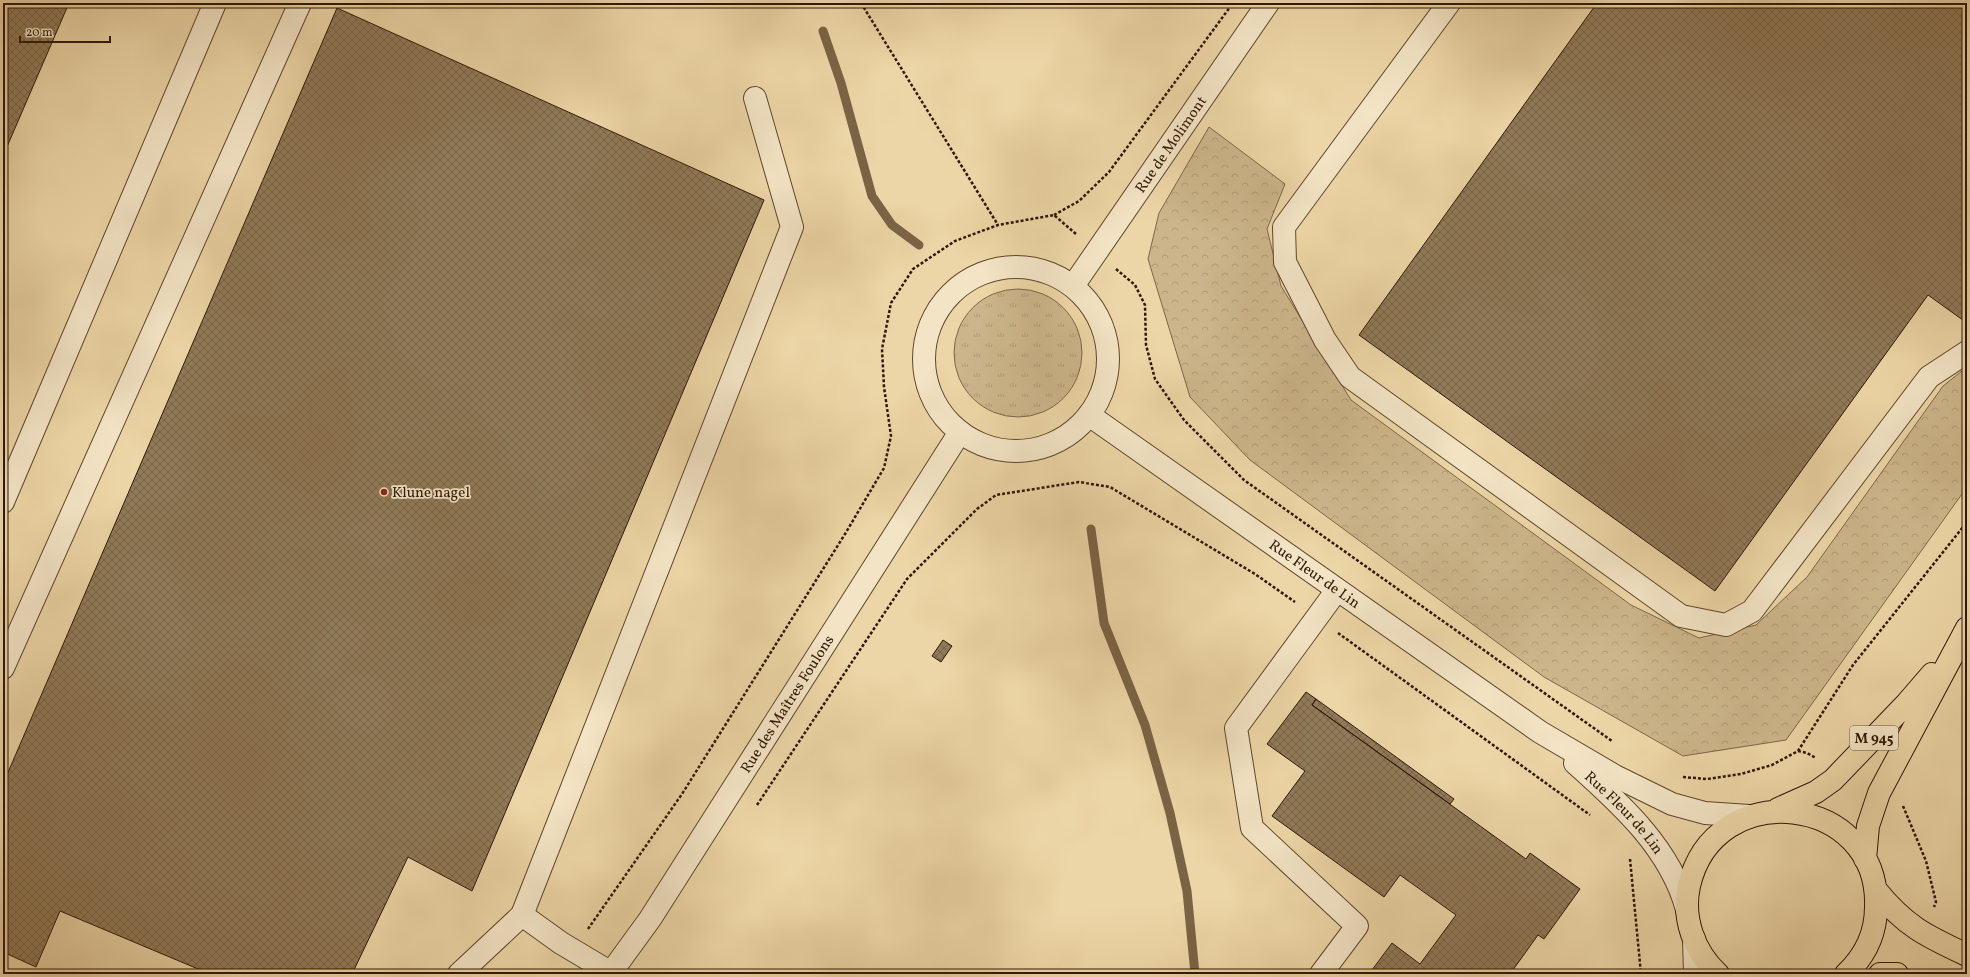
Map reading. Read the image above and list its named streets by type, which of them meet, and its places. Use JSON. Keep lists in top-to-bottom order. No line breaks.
{"streets":{"main road":["M 945"],"street":["Rue de Molimont","Rue Fleur de Lin","Rue des Maîtres Foulons"]},"places":["Klune nagel"],"scale_bar":"20 m"}
